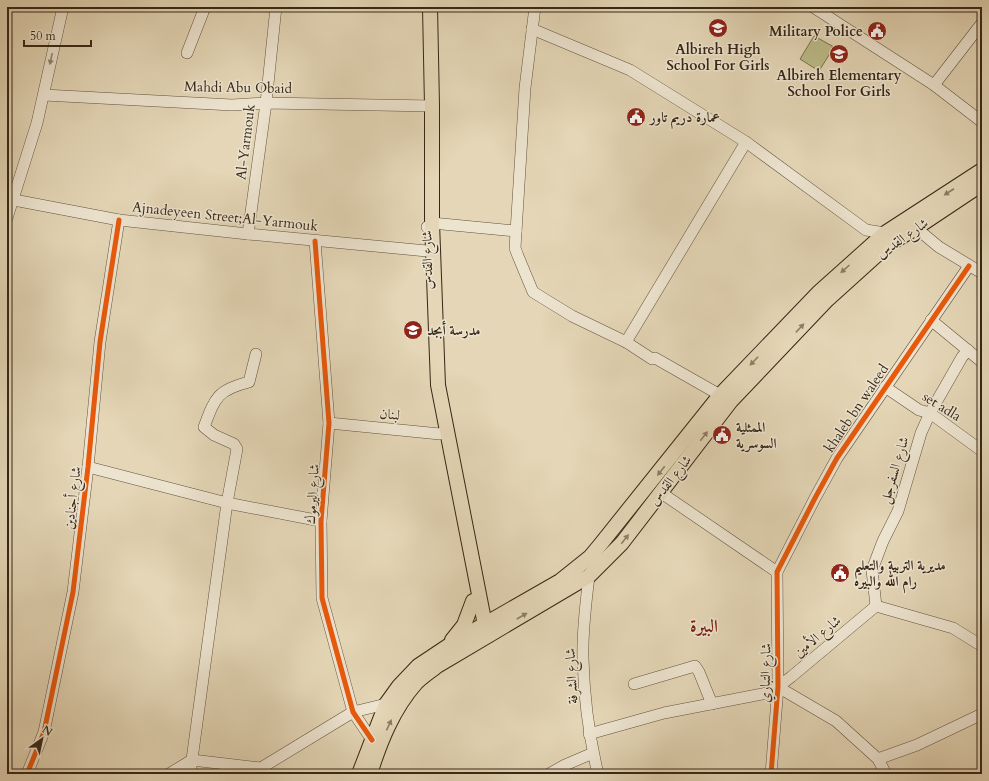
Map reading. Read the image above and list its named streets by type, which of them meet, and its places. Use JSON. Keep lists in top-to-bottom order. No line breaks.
{"streets":{"main road":["شارع القدس"],"street":["Mahdi Abu Obaid","Al-Yarmouk","Ajnadeyeen Street;Al-Yarmouk","set adla","khaleb bn waleed","لبنان","شارع السفرجل","شارع اليرموك","شارع أجنادين","شارع الأمين","شارع التباري","شارع الشرفة"]},"crossings":[["Mahdi Abu Obaid","Al-Yarmouk"],["Al-Yarmouk","Ajnadeyeen Street;Al-Yarmouk"],["Ajnadeyeen Street;Al-Yarmouk","شارع اليرموك"],["Ajnadeyeen Street;Al-Yarmouk","شارع أجنادين"],["شارع القدس","شارع اليرموك"],["شارع القدس","شارع الشرفة"],["set adla","khaleb bn waleed"],["set adla","شارع السفرجل"],["khaleb bn waleed","شارع التباري"],["لبنان","شارع اليرموك"],["شارع السفرجل","شارع الأمين"],["شارع اليرموك","شارع أجنادين"],["شارع الأمين","شارع التباري"],["شارع الأمين","شارع الشرفة"]],"districts":["البيرة"],"places":{"school or university":["Albireh High School For Girls","Albireh Elementary School For Girls","مدرسة أبجد"],"public building":["Military Police","عمارة دريم تاور","الممثلية السوسرية","مديرية التربية والتعليم رام الله والبيره"]},"scale_bar":"50 m","north":"top right"}
